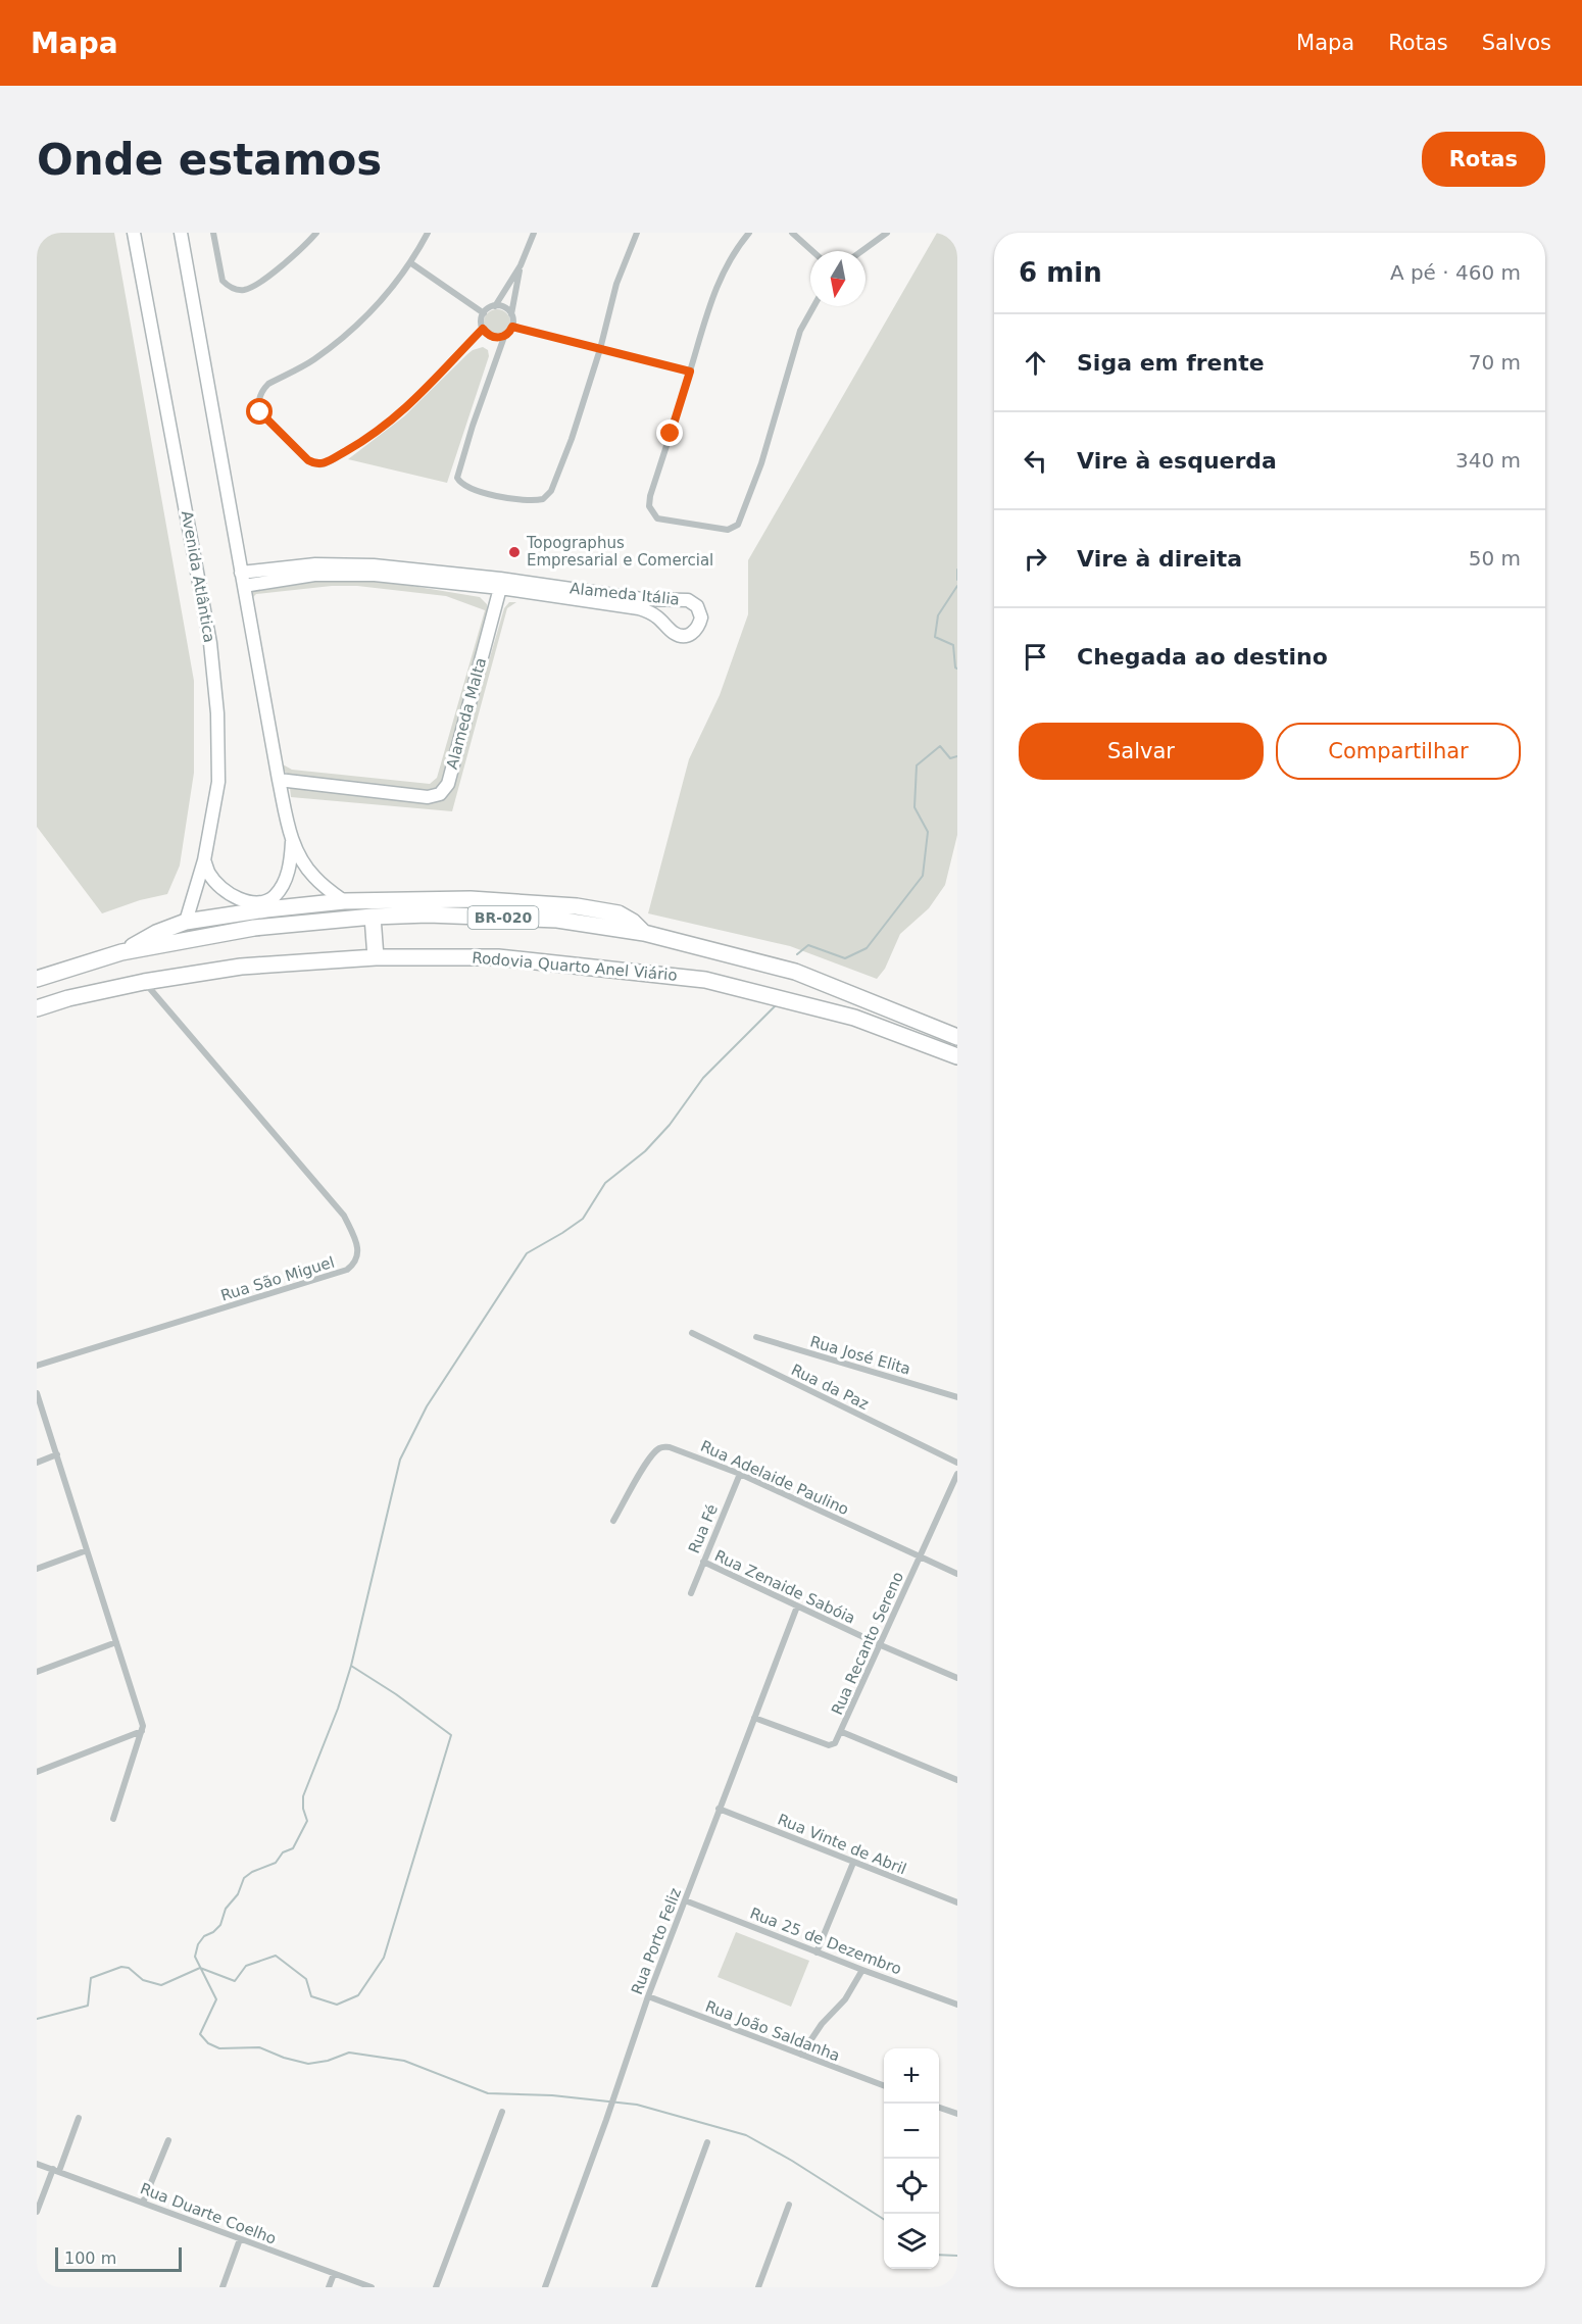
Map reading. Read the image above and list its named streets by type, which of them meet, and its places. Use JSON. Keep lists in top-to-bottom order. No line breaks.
{"streets":{"highway":["BR-020","Rodovia Quarto Anel Viário"],"street":["Avenida Atlântica","Alameda Itália","Alameda Malta","Rua São Miguel","Rua José Elita","Rua da Paz","Rua Adelaide Paulino","Rua Fé","Rua Zenaide Sabóia","Rua Recanto Sereno","Rua Vinte de Abril","Rua Porto Feliz","Rua 25 de Dezembro","Rua João Saldanha","Rua Duarte Coelho"]},"crossings":[["Alameda Itália","Alameda Malta"],["Rodovia Quarto Anel Viário","Rua São Miguel"],["Rua Adelaide Paulino","Rua Fé"],["Rua Adelaide Paulino","Rua Recanto Sereno"],["Rua Fé","Rua Zenaide Sabóia"],["Rua Zenaide Sabóia","Rua Recanto Sereno"],["Rua Zenaide Sabóia","Rua Porto Feliz"],["Rua Recanto Sereno","Rua Porto Feliz"],["Rua Vinte de Abril","Rua Porto Feliz"],["Rua Porto Feliz","Rua 25 de Dezembro"],["Rua Porto Feliz","Rua João Saldanha"]],"places":["Topographus Empresarial e Comercial"],"scale_bar":"100 m","north":"bottom","page":{"header":"Mapa","nav":["Mapa","Rotas","Salvos"],"buttons":["Rotas",["Salvar","Compartilhar"]],"title":"Onde estamos","heading":["6 min","A pé · 460 m"],"list":[["Siga em frente","70 m"],["Vire à esquerda","340 m"],["Vire à direita","50 m"],"Chegada ao destino"],"map_buttons":["+","−"],"scale":"100 m"}}
